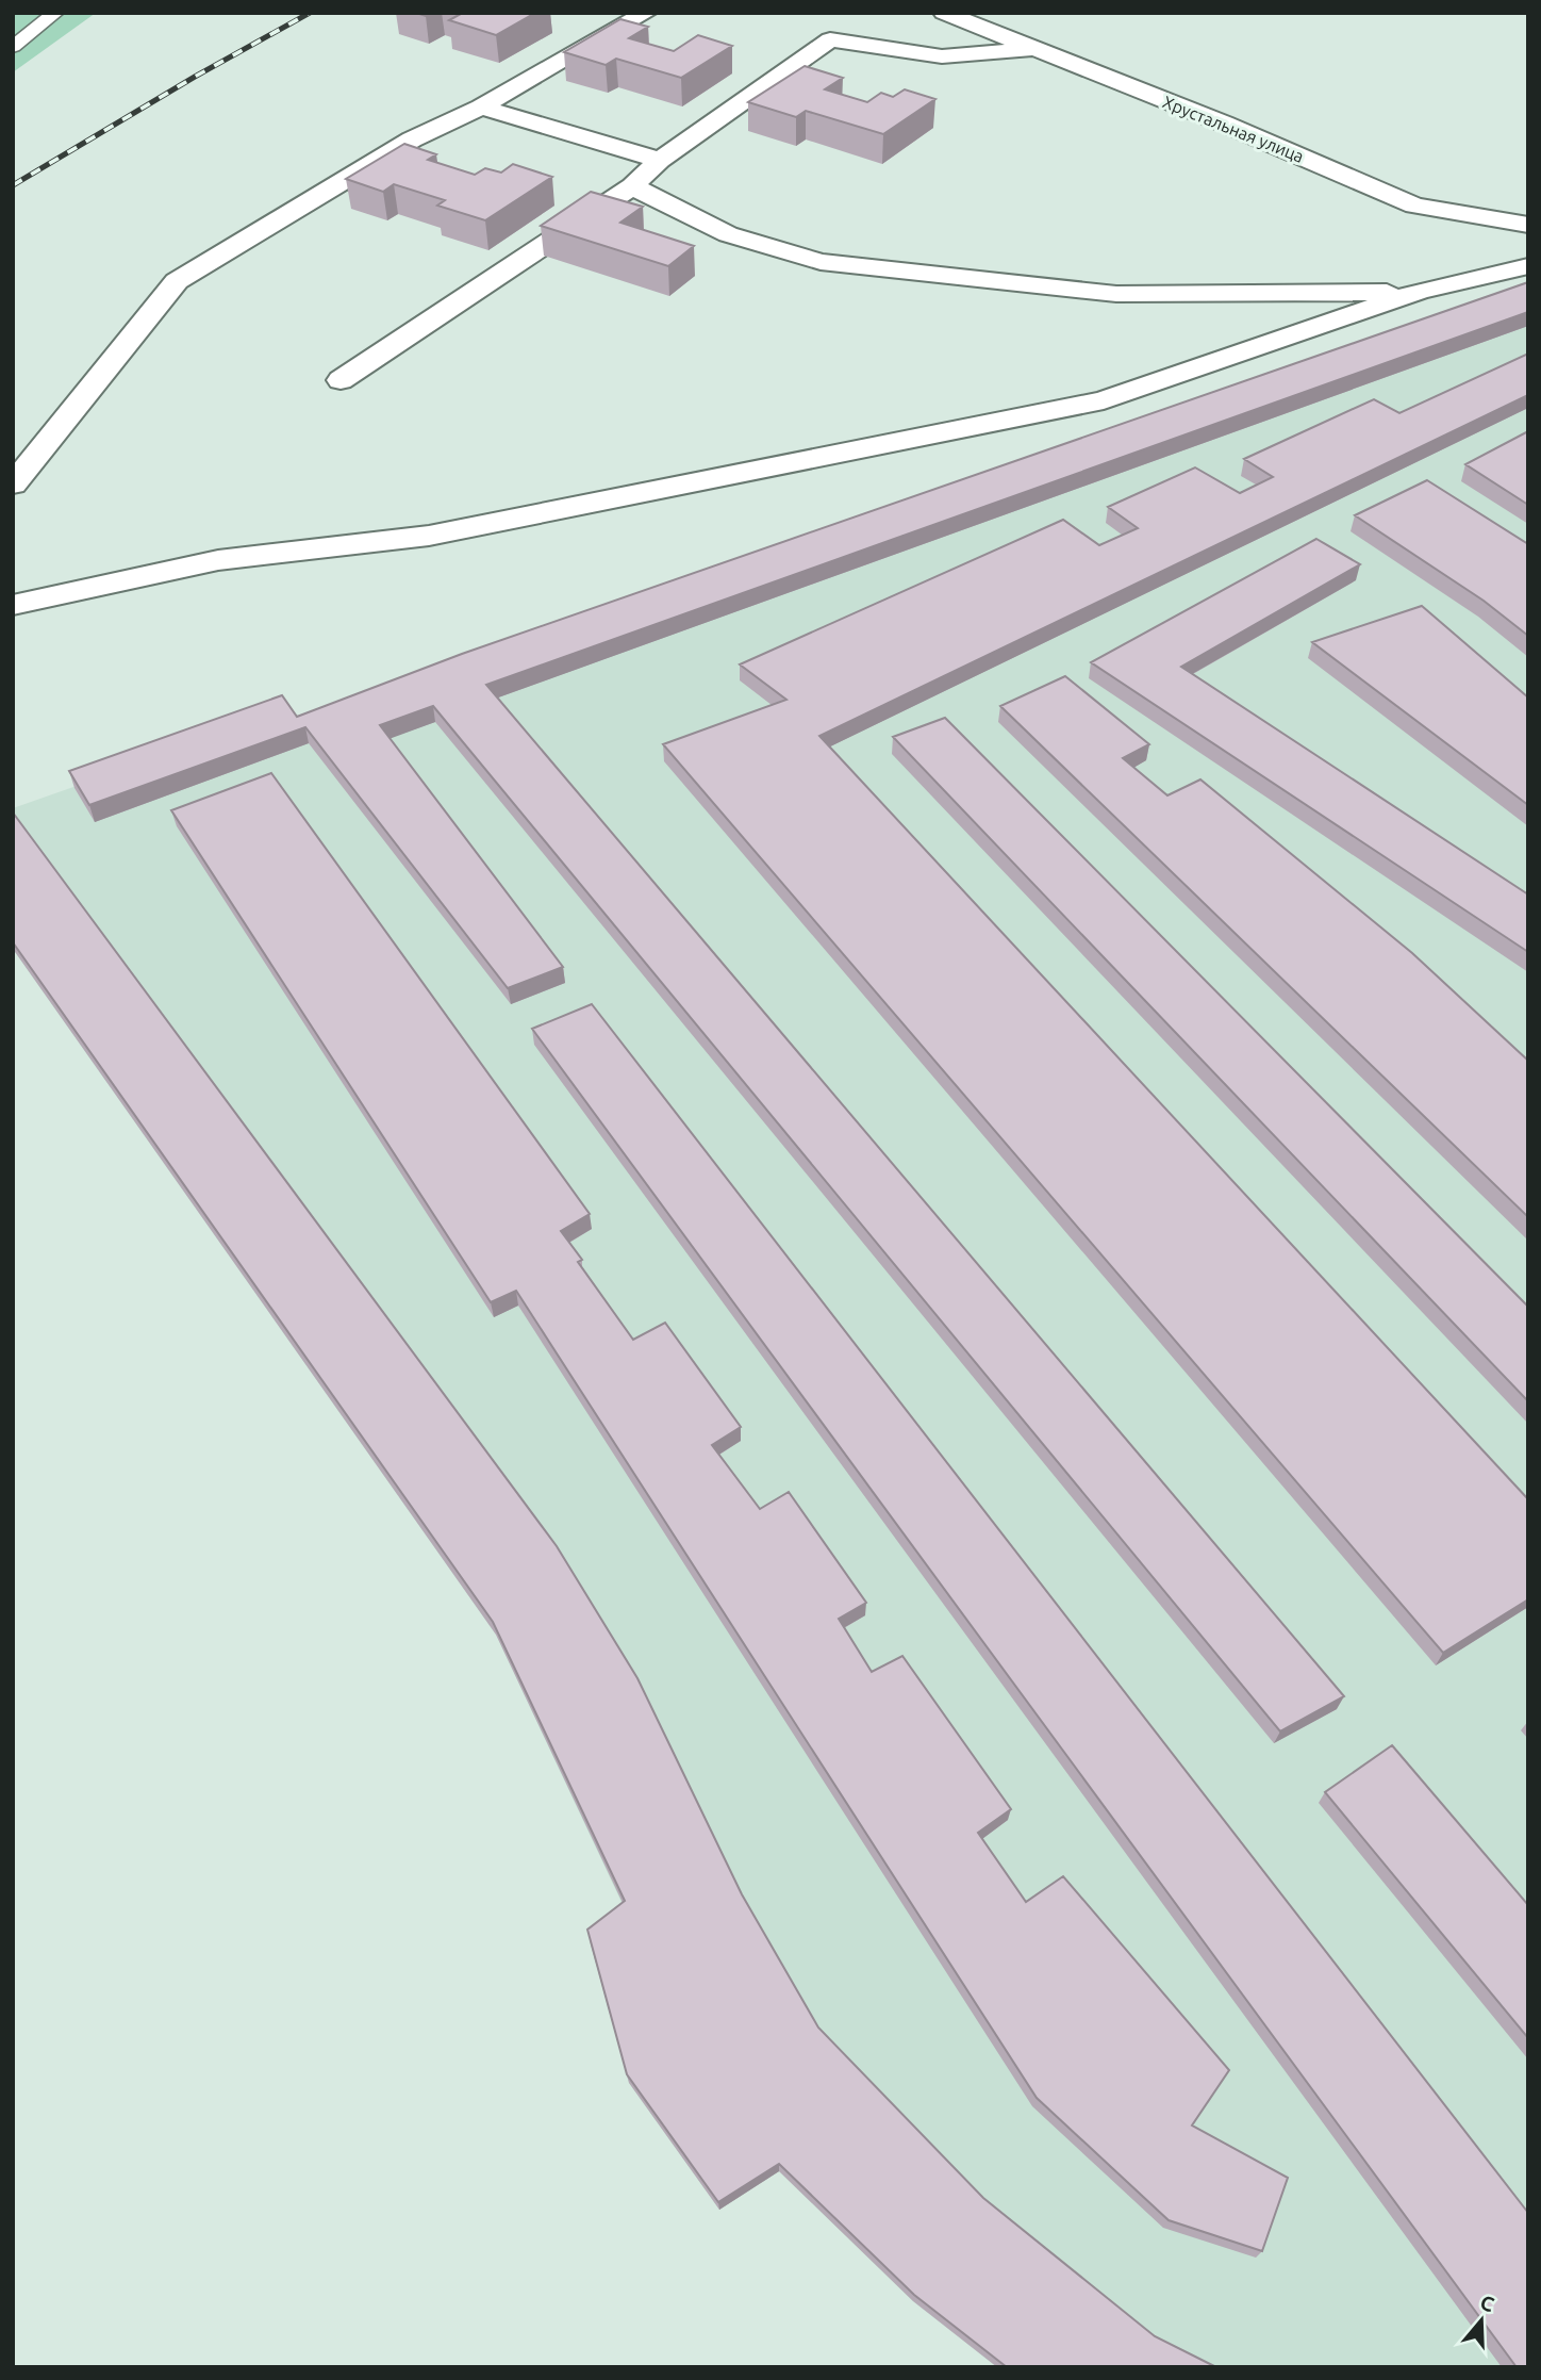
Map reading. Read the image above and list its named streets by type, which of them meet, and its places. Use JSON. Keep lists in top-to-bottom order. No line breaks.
{"streets":{"street":["Хрустальная улица"]},"north":"top"}
